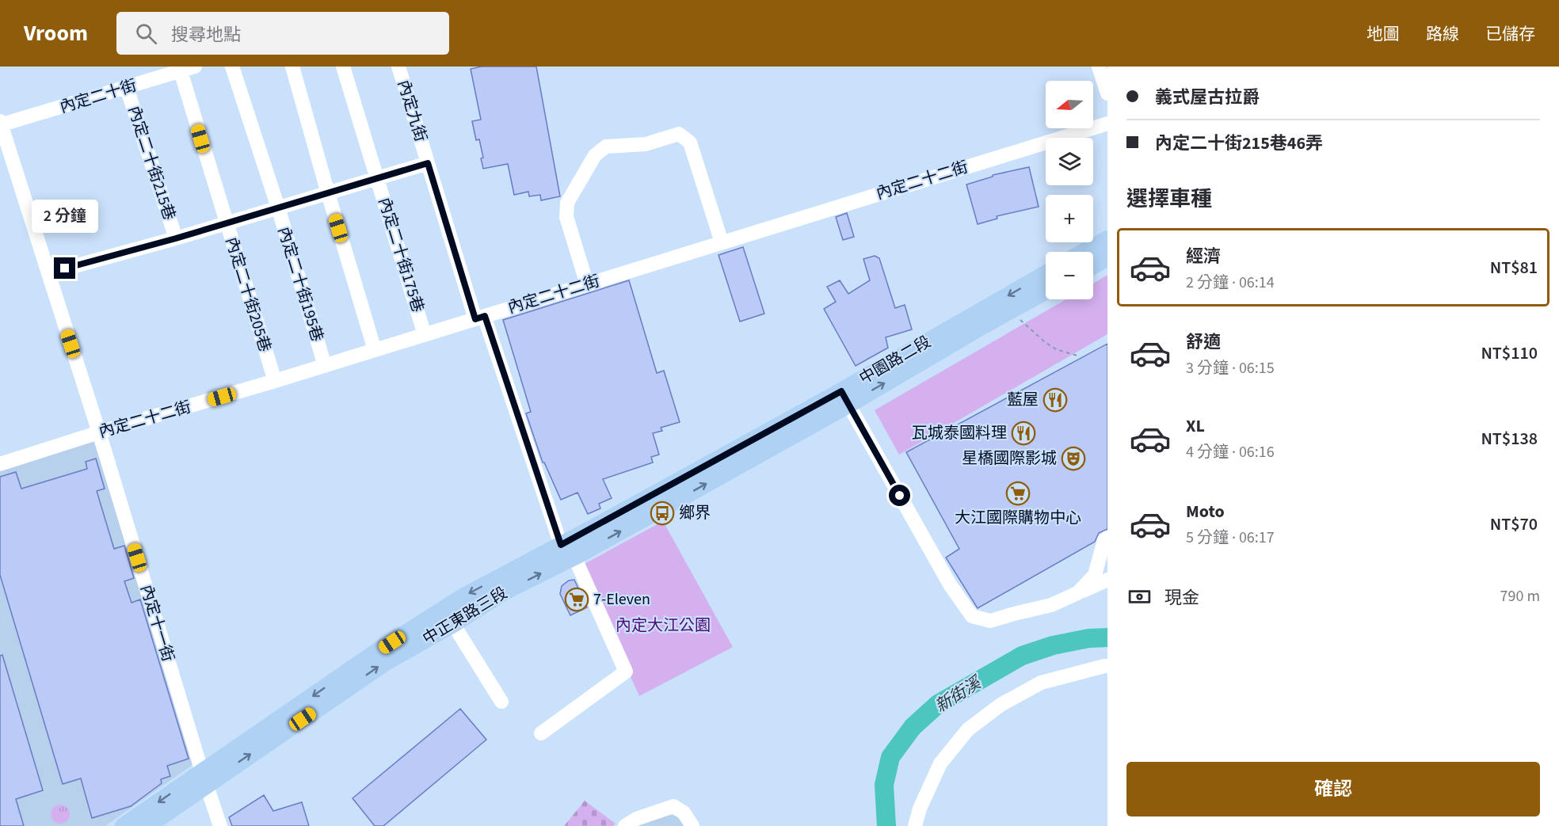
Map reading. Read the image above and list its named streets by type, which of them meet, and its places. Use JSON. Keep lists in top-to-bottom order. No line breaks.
{"streets":{"main road":["中園路二段","中正東路三段"],"street":["內定二十街","內定九街","內定二十街215巷","內定二十二街","內定二十街175巷","內定二十街195巷","內定二十街205巷","內定十一街"]},"crossings":[["內定二十街","內定二十街215巷"],["內定二十街","內定二十街205巷"],["內定二十街","內定十一街"],["內定九街","內定二十二街"],["內定九街","中園路二段"],["內定二十二街","內定二十街175巷"],["內定二十二街","內定二十街195巷"],["內定二十二街","內定二十街205巷"],["內定二十二街","內定十一街"],["中園路二段","中正東路三段"],["中園路二段","內定十一街"],["中正東路三段","內定十一街"]],"water":["新街溪"],"parks":["內定大江公園"],"places":{"restaurant":["藍屋","瓦城泰國料理"],"theatre":["星橋國際影城"],"supermarket":["大江國際購物中心","7-Eleven"],"bus stop":["鄉界"]},"north":"left","page":{"header":"Vroom","search":"搜尋地點","nav":["地圖","路線","已儲存"],"banner":["義式屋古拉爵","內定二十街215巷46弄"],"map_buttons":["+","−"],"heading":"選擇車種","bubble":"2 分鐘","list":[{"name":"經濟","note":"2 分鐘 · 06:14","value":"NT$81"},{"name":"舒適","note":"3 分鐘 · 06:15","value":"NT$110"},{"name":"XL","note":"4 分鐘 · 06:16","value":"NT$138"},{"name":"Moto","note":"5 分鐘 · 06:17","value":"NT$70"}],"pay":["現金","790 m"],"buttons":"確認"}}
